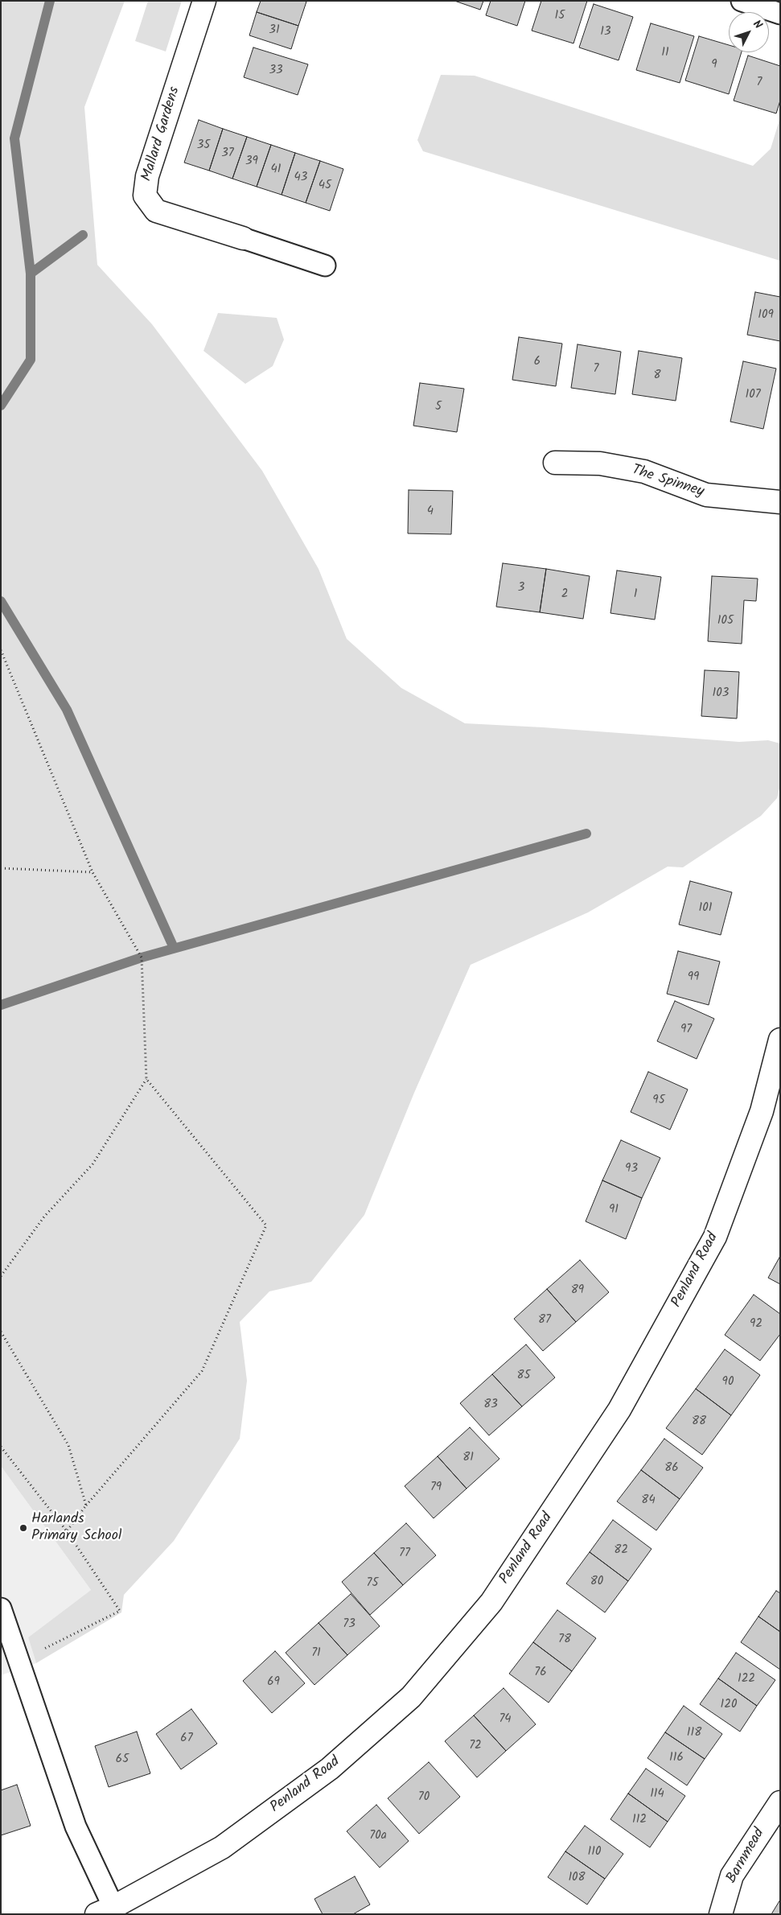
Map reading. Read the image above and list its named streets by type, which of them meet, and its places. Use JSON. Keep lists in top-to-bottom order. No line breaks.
{"streets":{"street":["Mallard Gardens","The Spinney","Penland Road","Barnmead"]},"places":["Harlands Primary School"],"house_numbers":["15","31","13","11","9","33","7","35","37","39","41","43","45","109","6","7","8","107","5","4","3","2","1","105","103","101","99","97","95","93","91","89","87","92","85","90","83","88","81","86","79","84","82","77","80","75","73","78","71","76","122","69","120","74","118","67","72","116","65","114","70","112","70a","110","108"],"north":"top right"}
